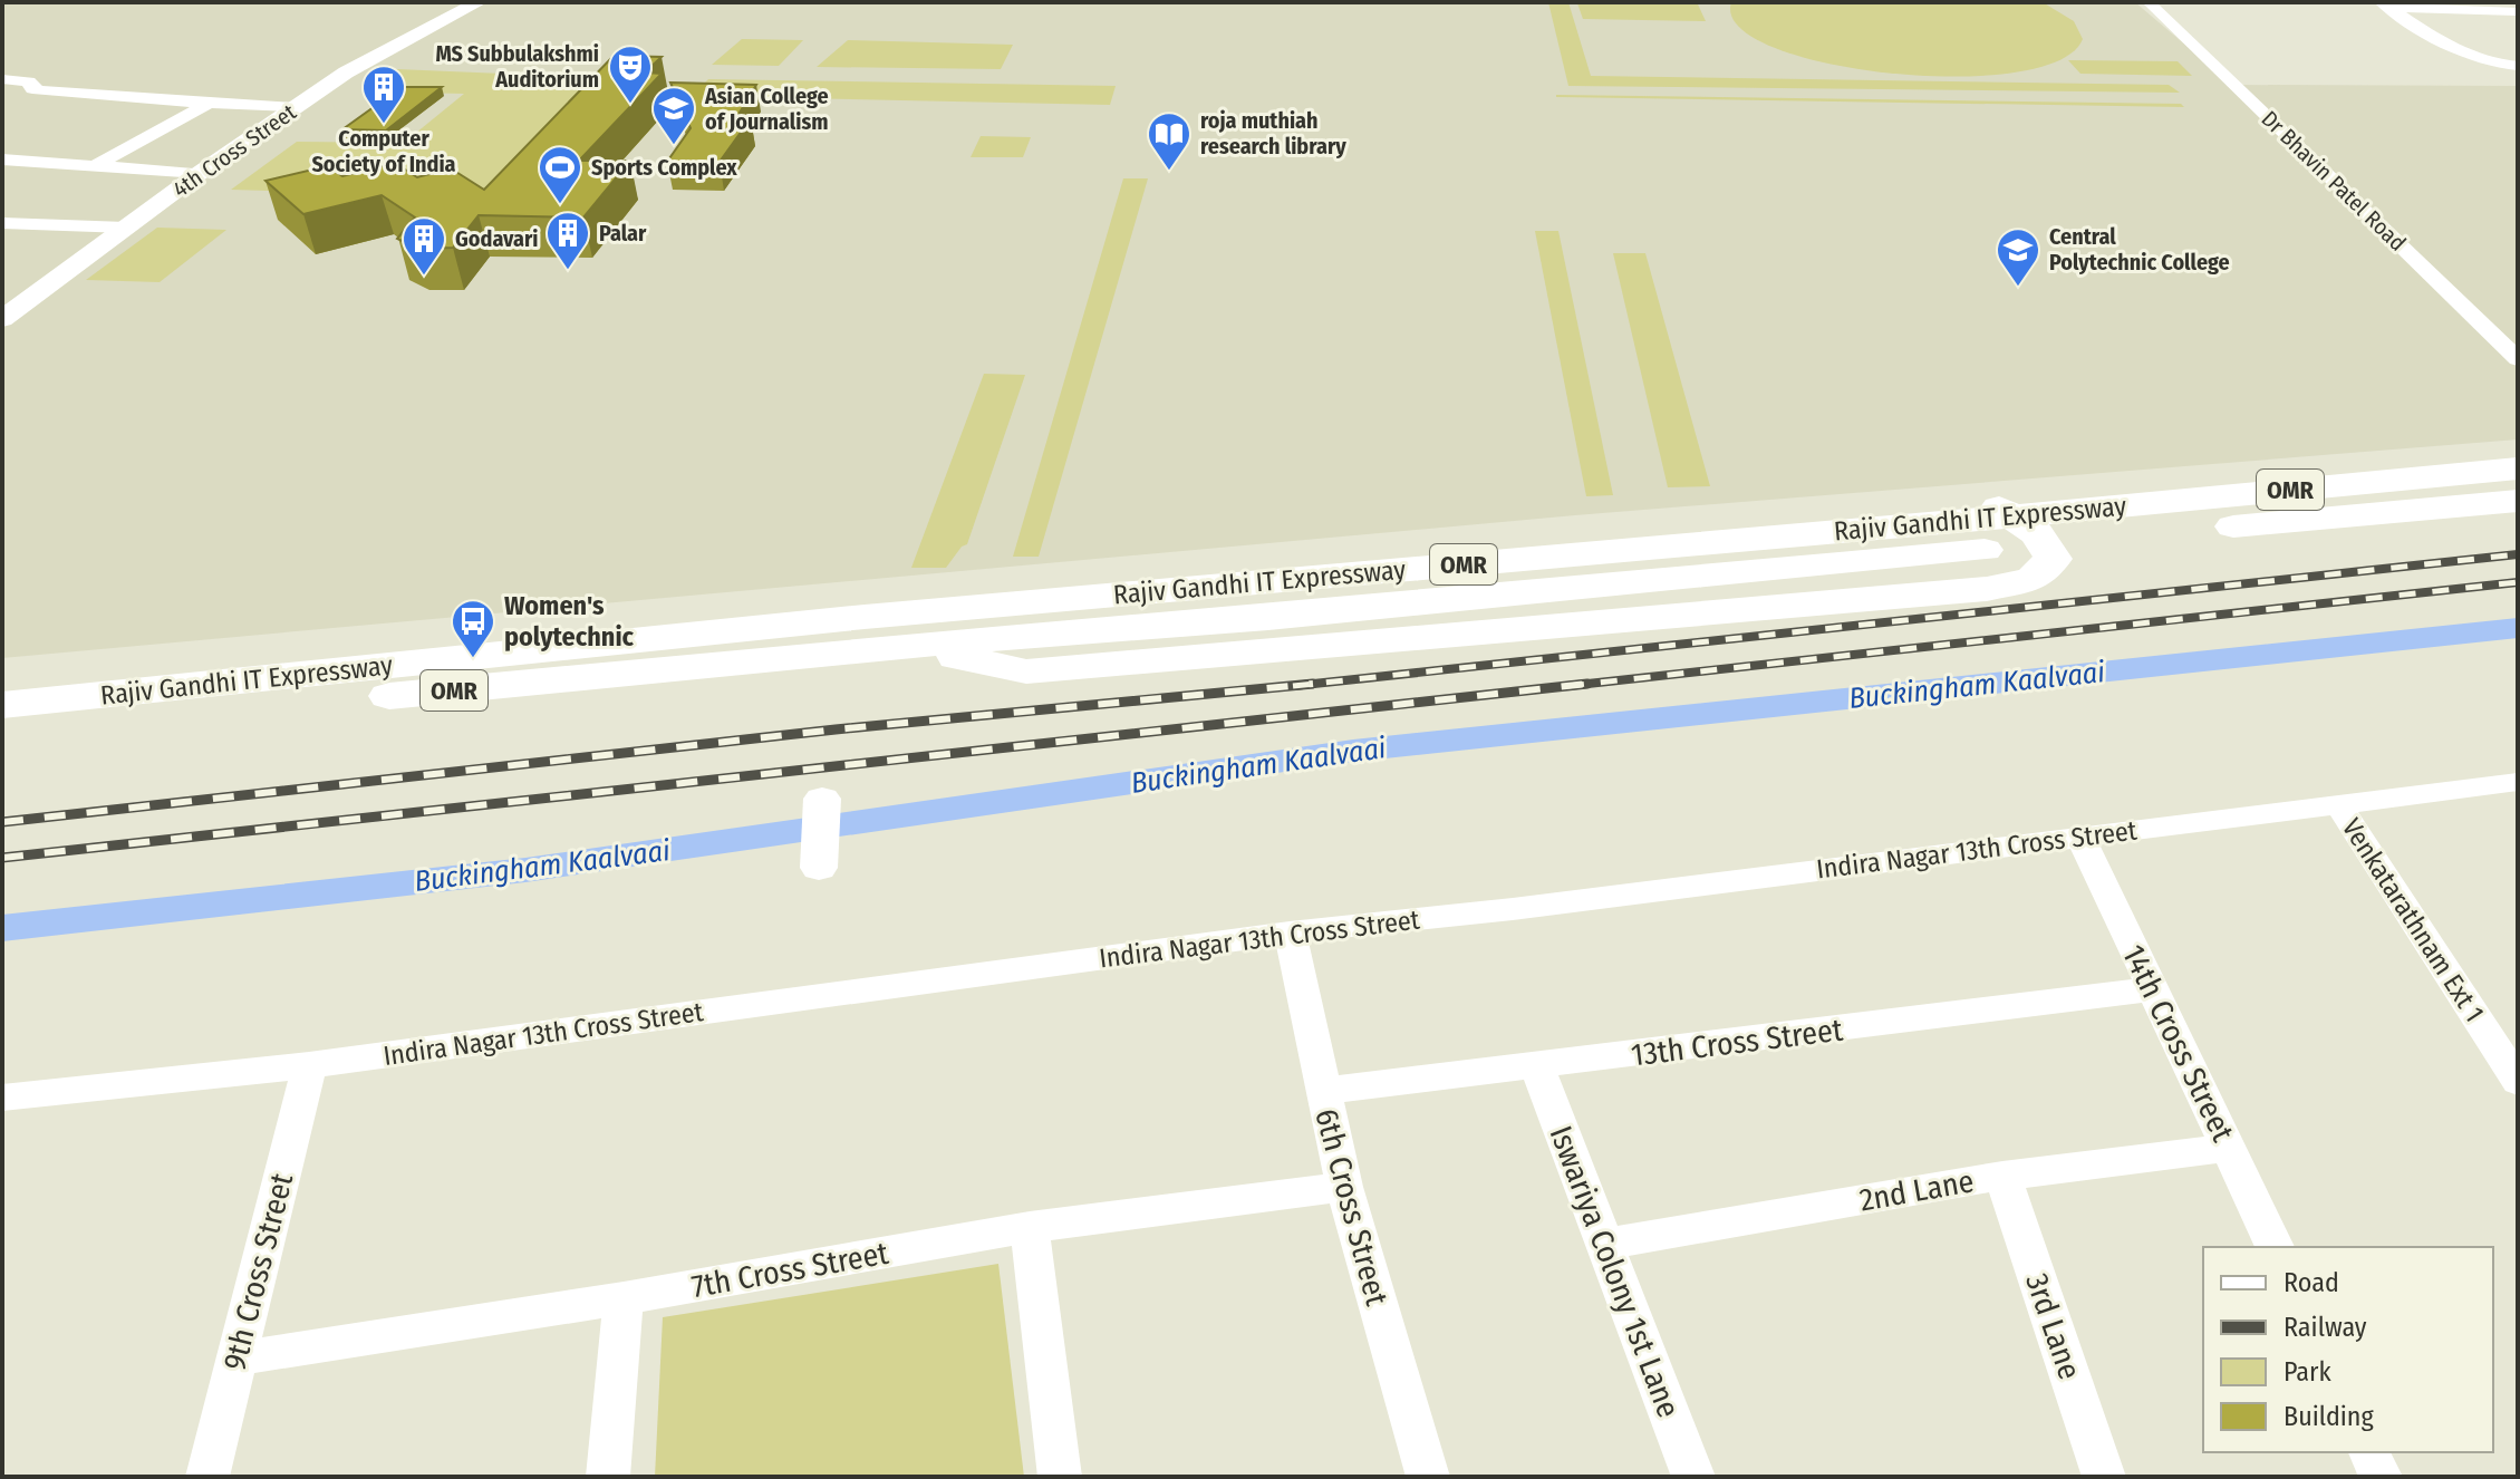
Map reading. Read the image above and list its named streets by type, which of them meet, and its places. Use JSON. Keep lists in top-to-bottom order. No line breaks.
{"streets":{"main road":["OMR","Rajiv Gandhi IT Expressway"],"street":["4th Cross Street","Dr Bhavin Patel Road","Indira Nagar 13th Cross Street","Venkatarathnam Ext 1","13th Cross Street","14th Cross Street","2nd Lane","6th Cross Street","7th Cross Street","9th Cross Street","Iswariya Colony 1st Lane","3rd Lane"]},"crossings":[["Indira Nagar 13th Cross Street","Venkatarathnam Ext 1"],["Indira Nagar 13th Cross Street","14th Cross Street"],["Indira Nagar 13th Cross Street","6th Cross Street"],["Indira Nagar 13th Cross Street","9th Cross Street"],["13th Cross Street","14th Cross Street"],["13th Cross Street","6th Cross Street"],["13th Cross Street","Iswariya Colony 1st Lane"],["14th Cross Street","2nd Lane"],["2nd Lane","Iswariya Colony 1st Lane"],["2nd Lane","3rd Lane"],["6th Cross Street","7th Cross Street"],["7th Cross Street","9th Cross Street"]],"water":["Buckingham Kaalvaai"],"places":{"theatre":["MS Subbulakshmi Auditorium"],"building":["Computer Society of India","Palar","Godavari"],"school or university":["Asian College of Journalism","Central Polytechnic College"],"library":["roja muthiah research library"],"sports":["Sports Complex"],"bus stop":["Women's polytechnic"]},"legend":["Road","Railway","Park","Building"]}
